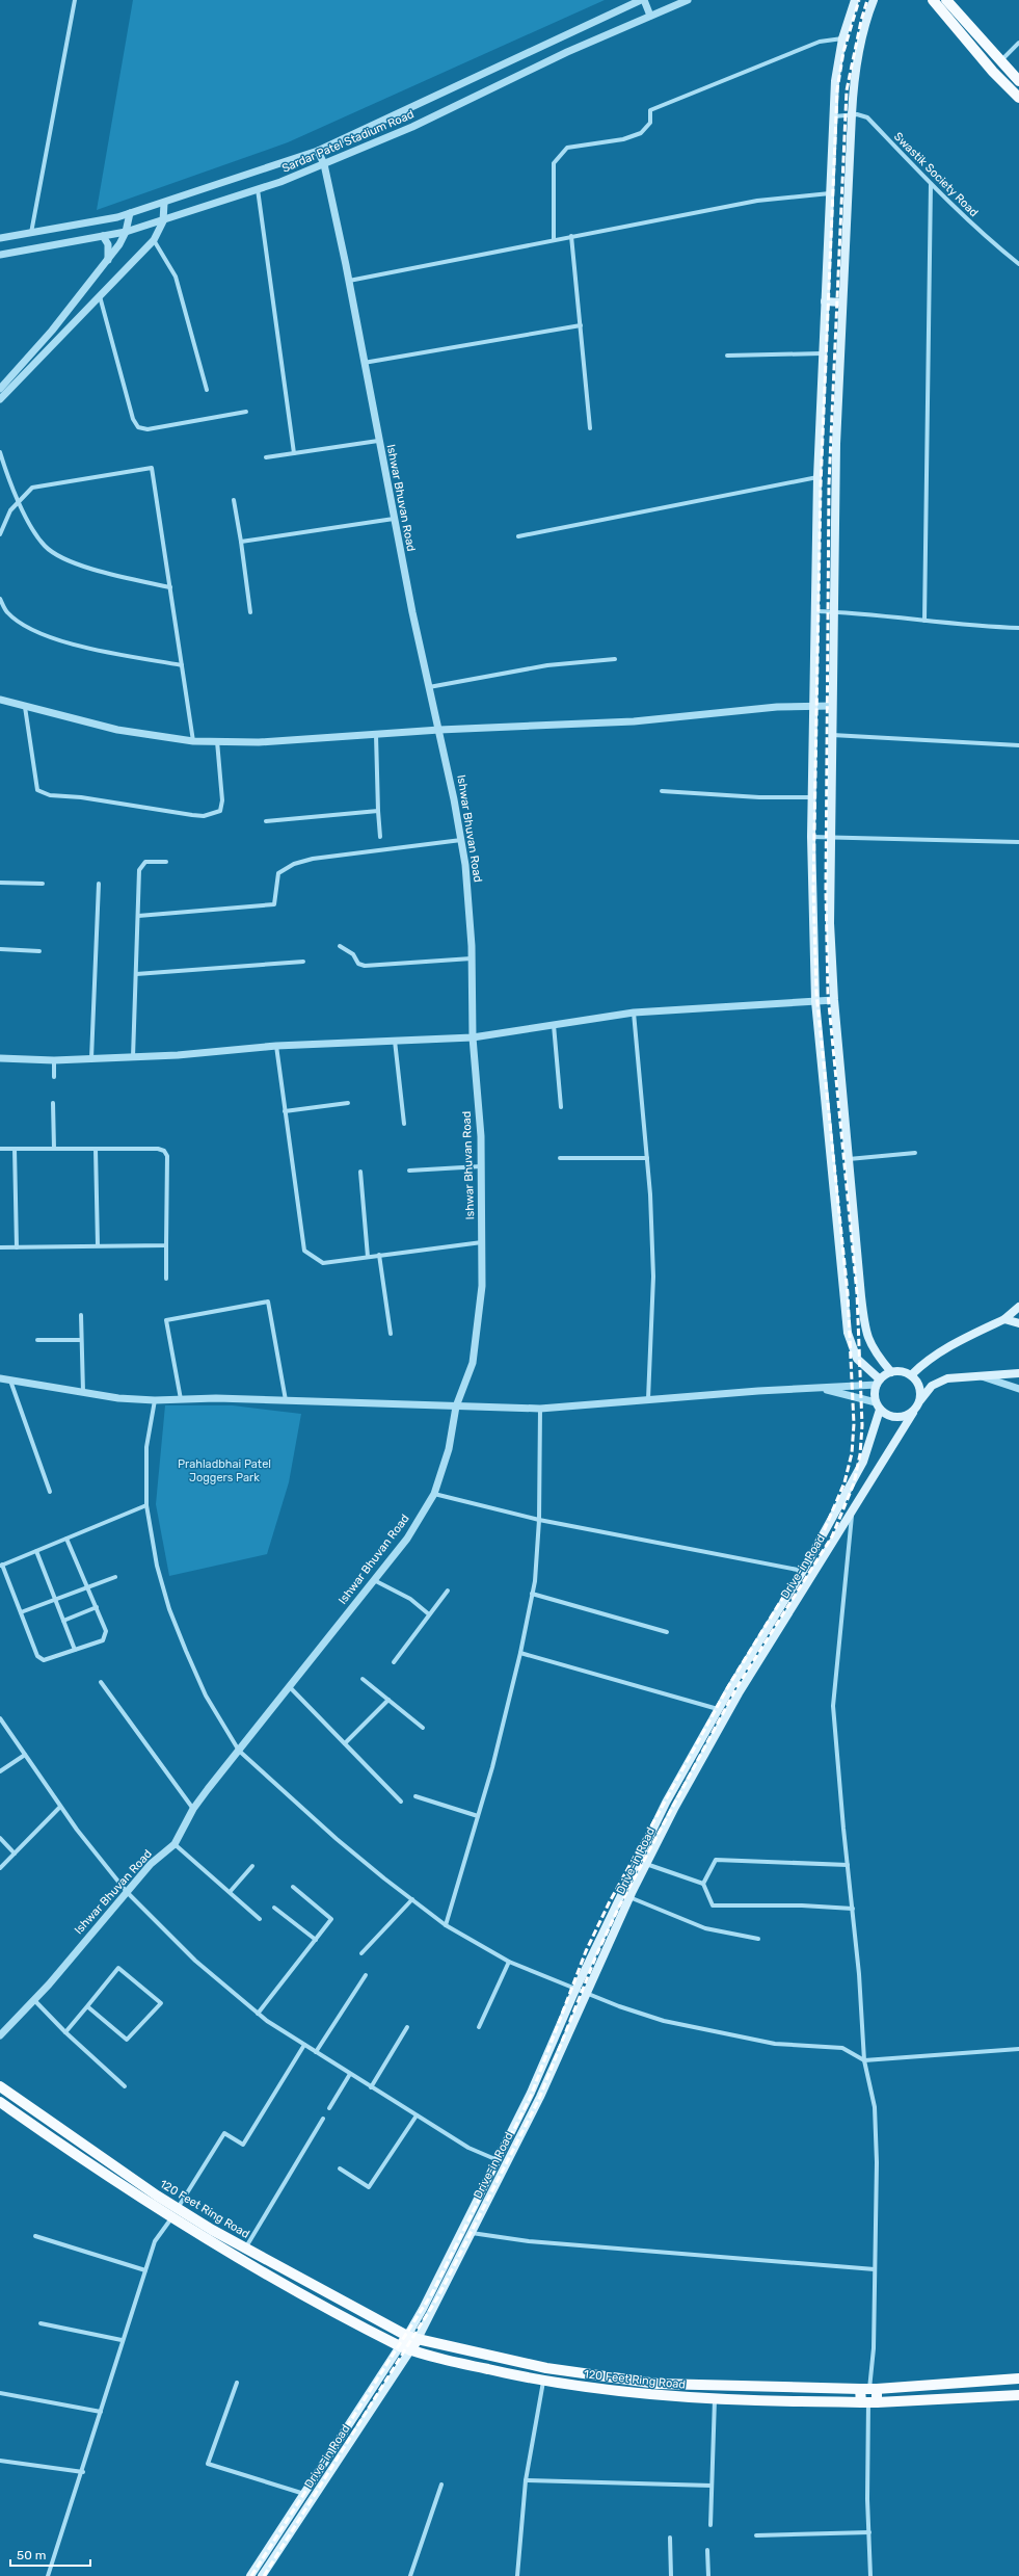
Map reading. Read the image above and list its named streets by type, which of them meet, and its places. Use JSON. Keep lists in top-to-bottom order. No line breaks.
{"streets":{"main road":["Drive-in Road","120 Feet Ring Road"],"street":["Sardar Patel Stadium Road","Swastik Society Road","Ishwar Bhuvan Road"]},"crossings":[["Sardar Patel Stadium Road","Ishwar Bhuvan Road"],["Drive-in Road","120 Feet Ring Road"]],"parks":["Prahladbhai Patel Joggers Park"],"scale_bar":"50 m"}
